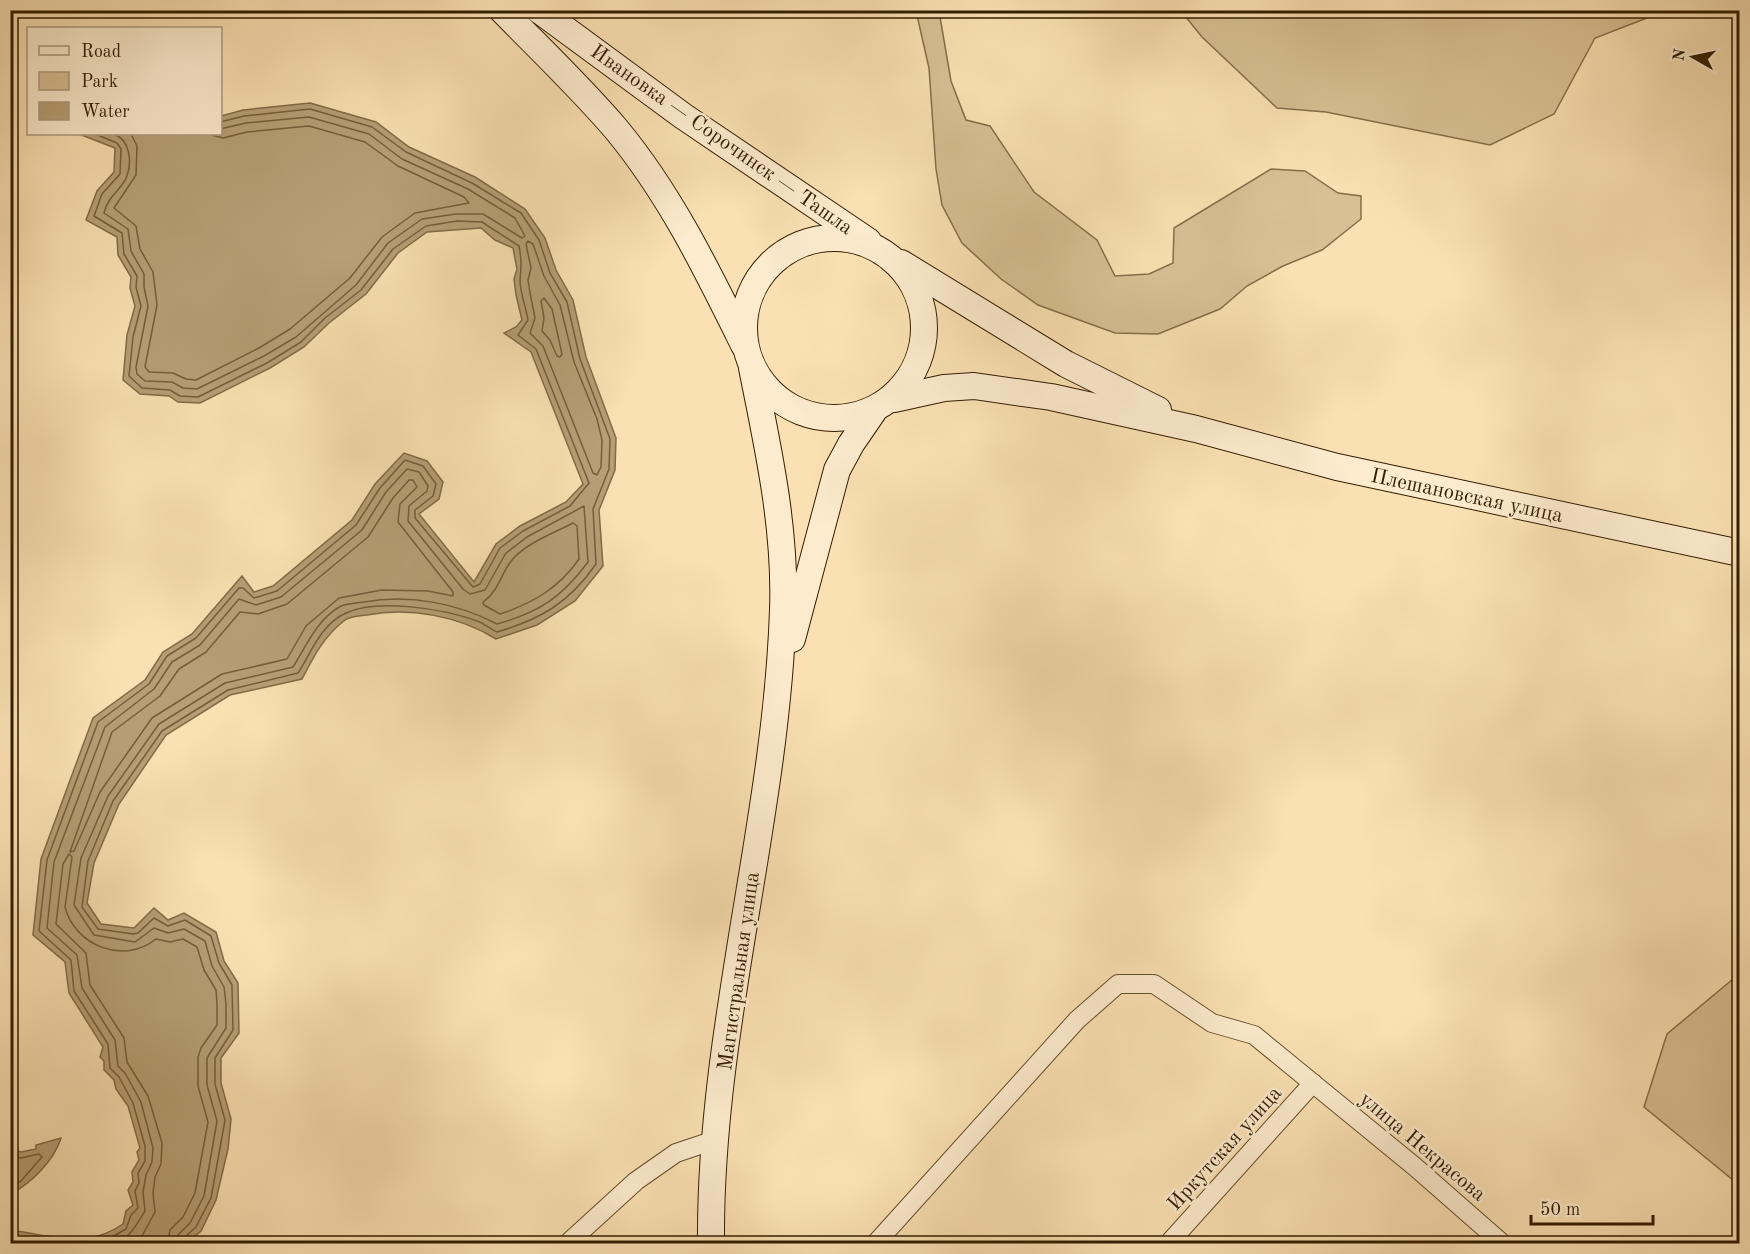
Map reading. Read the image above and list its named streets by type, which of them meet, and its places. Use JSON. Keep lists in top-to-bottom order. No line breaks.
{"streets":{"main road":["Ивановка — Сорочинск — Ташла","Плешановская улица","Магистральная улица"],"street":["улица Некрасова","Иркутская улица"]},"crossings":[["Ивановка — Сорочинск — Ташла","Магистральная улица"],["улица Некрасова","Иркутская улица"]],"legend":["Road","Park","Water"],"scale_bar":"50 m","north":"left"}
